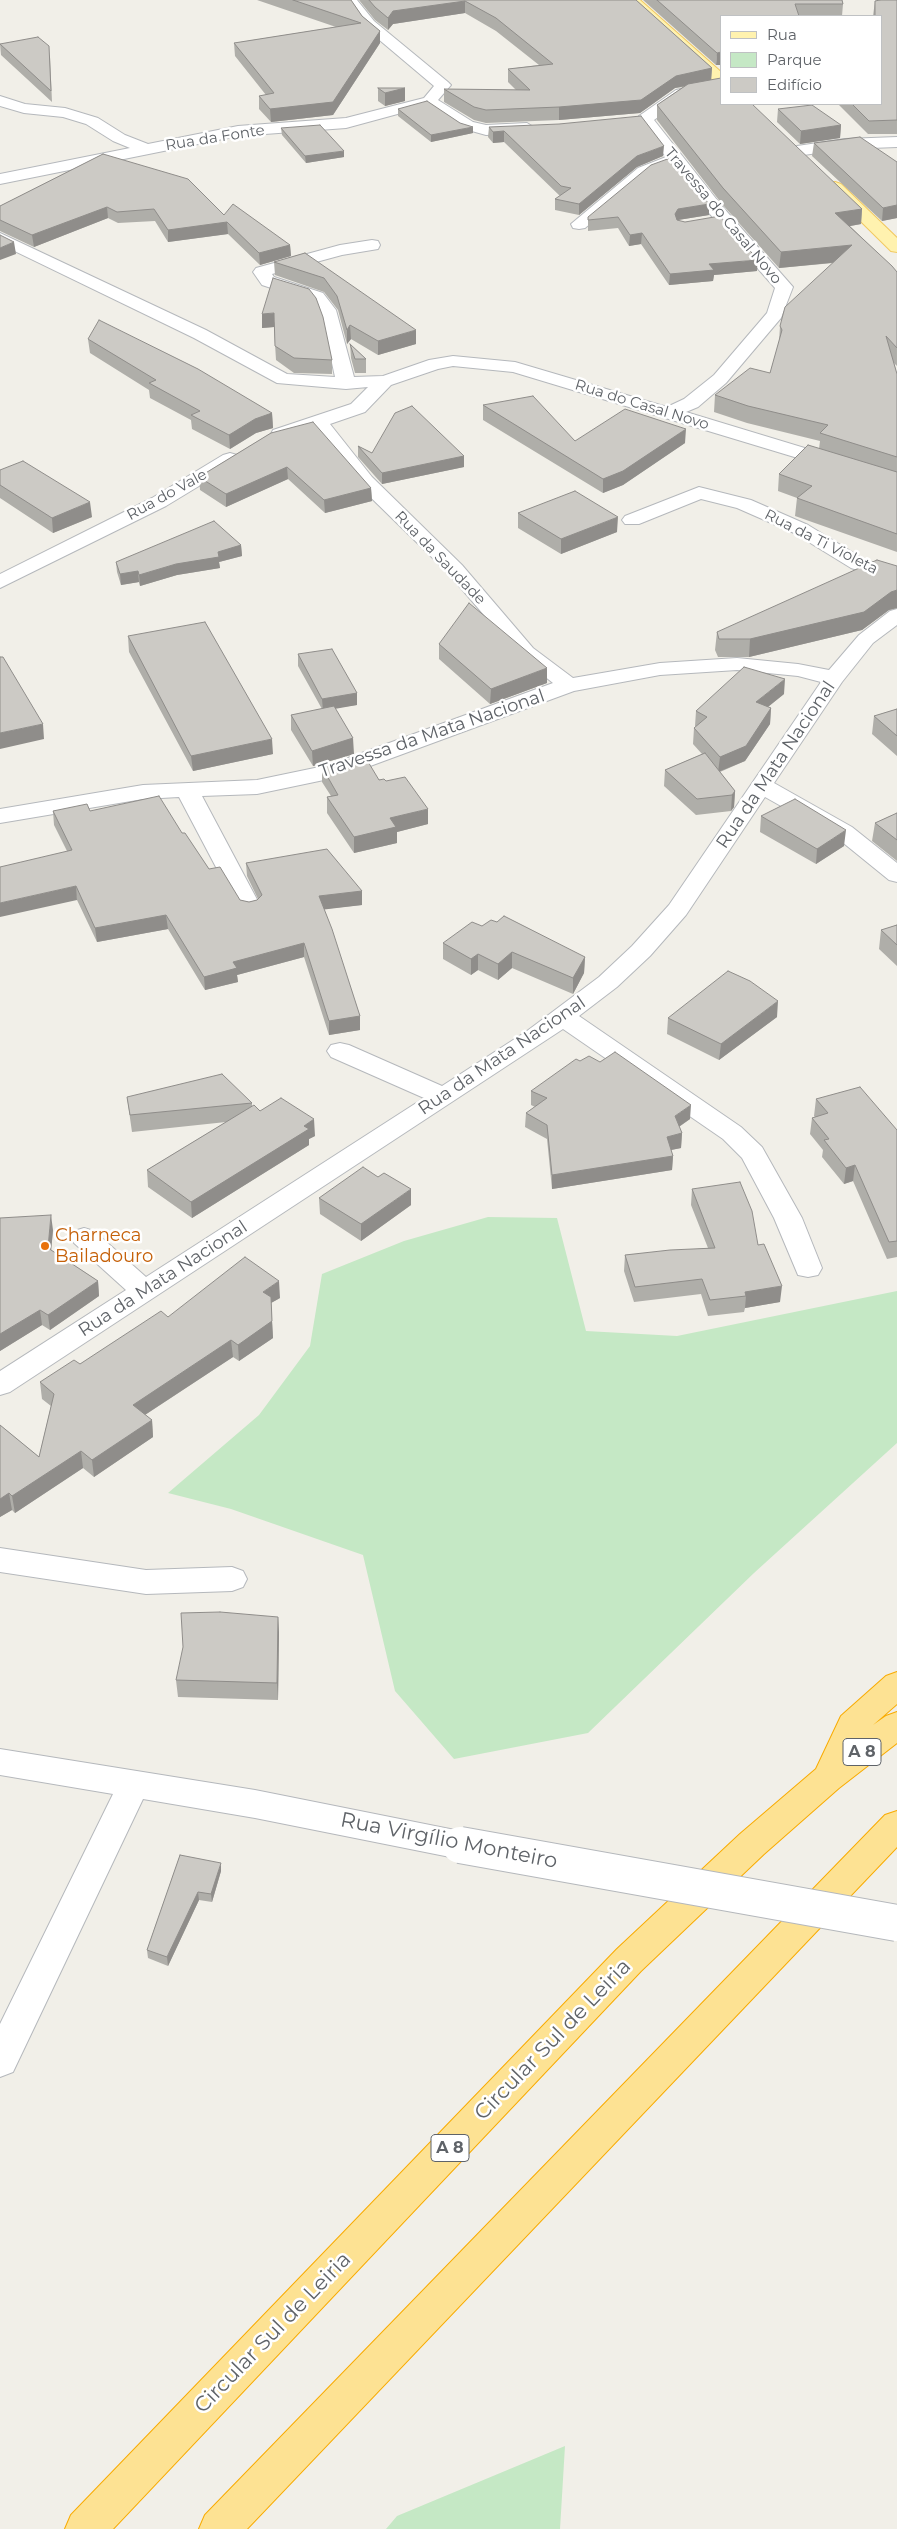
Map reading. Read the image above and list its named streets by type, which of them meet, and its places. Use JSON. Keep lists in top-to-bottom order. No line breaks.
{"streets":{"highway":["A 8","Circular Sul de Leiria"],"street":["Rua da Fonte","Travessa do Casal Novo","Rua do Casal Novo","Rua do Vale","Rua da Ti Violeta","Rua da Saudade","Travessa da Mata Nacional","Rua da Mata Nacional","Rua Virgílio Monteiro"]},"crossings":[["Travessa do Casal Novo","Rua do Casal Novo"],["Rua do Casal Novo","Rua do Vale"],["Rua do Vale","Rua da Saudade"],["Rua da Saudade","Travessa da Mata Nacional"],["Travessa da Mata Nacional","Rua da Mata Nacional"]],"places":["Charneca Bailadouro"],"legend":["Rua","Parque","Edifício"]}
